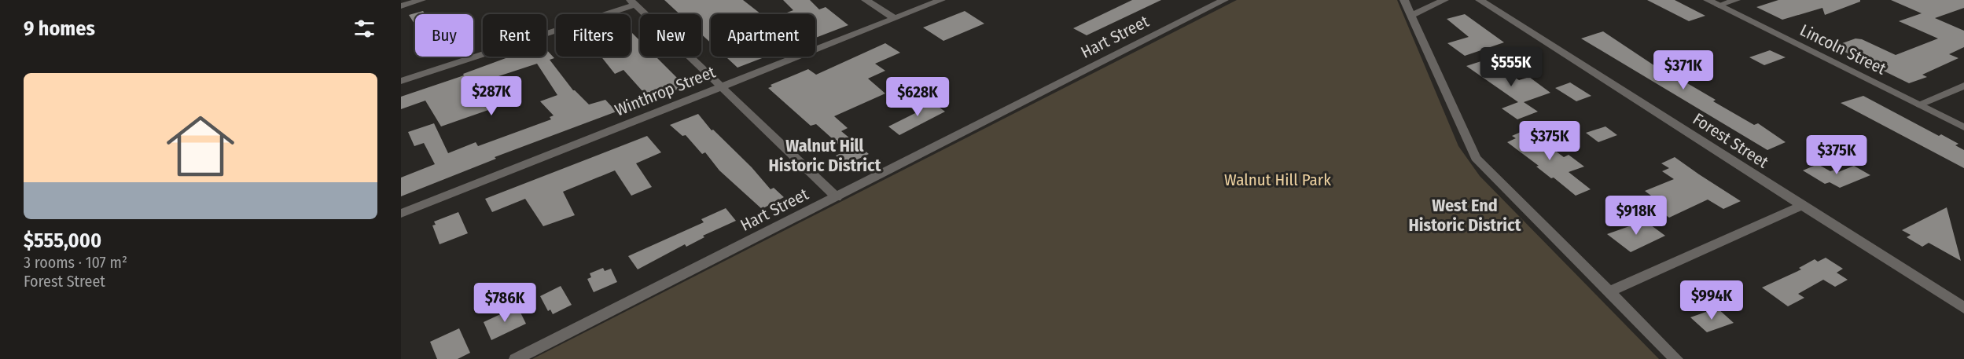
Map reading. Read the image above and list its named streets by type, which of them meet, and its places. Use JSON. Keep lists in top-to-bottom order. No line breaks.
{"streets":{"street":["Hart Street","Lincoln Street","Winthrop Street","Forest Street"]},"districts":["Walnut Hill Historic District","West End Historic District"],"parks":["Walnut Hill Park"],"page":{"heading":"9 homes","chip":["Buy","Rent","Filters","New","Apartment"],"price":["$555K","$371K","$287K","$628K","$375K","$375K","$918K","$994K","$786K"],"list":[{"name":"$555,000","note":"3 rooms · 107 m² · Forest Street"}]}}
